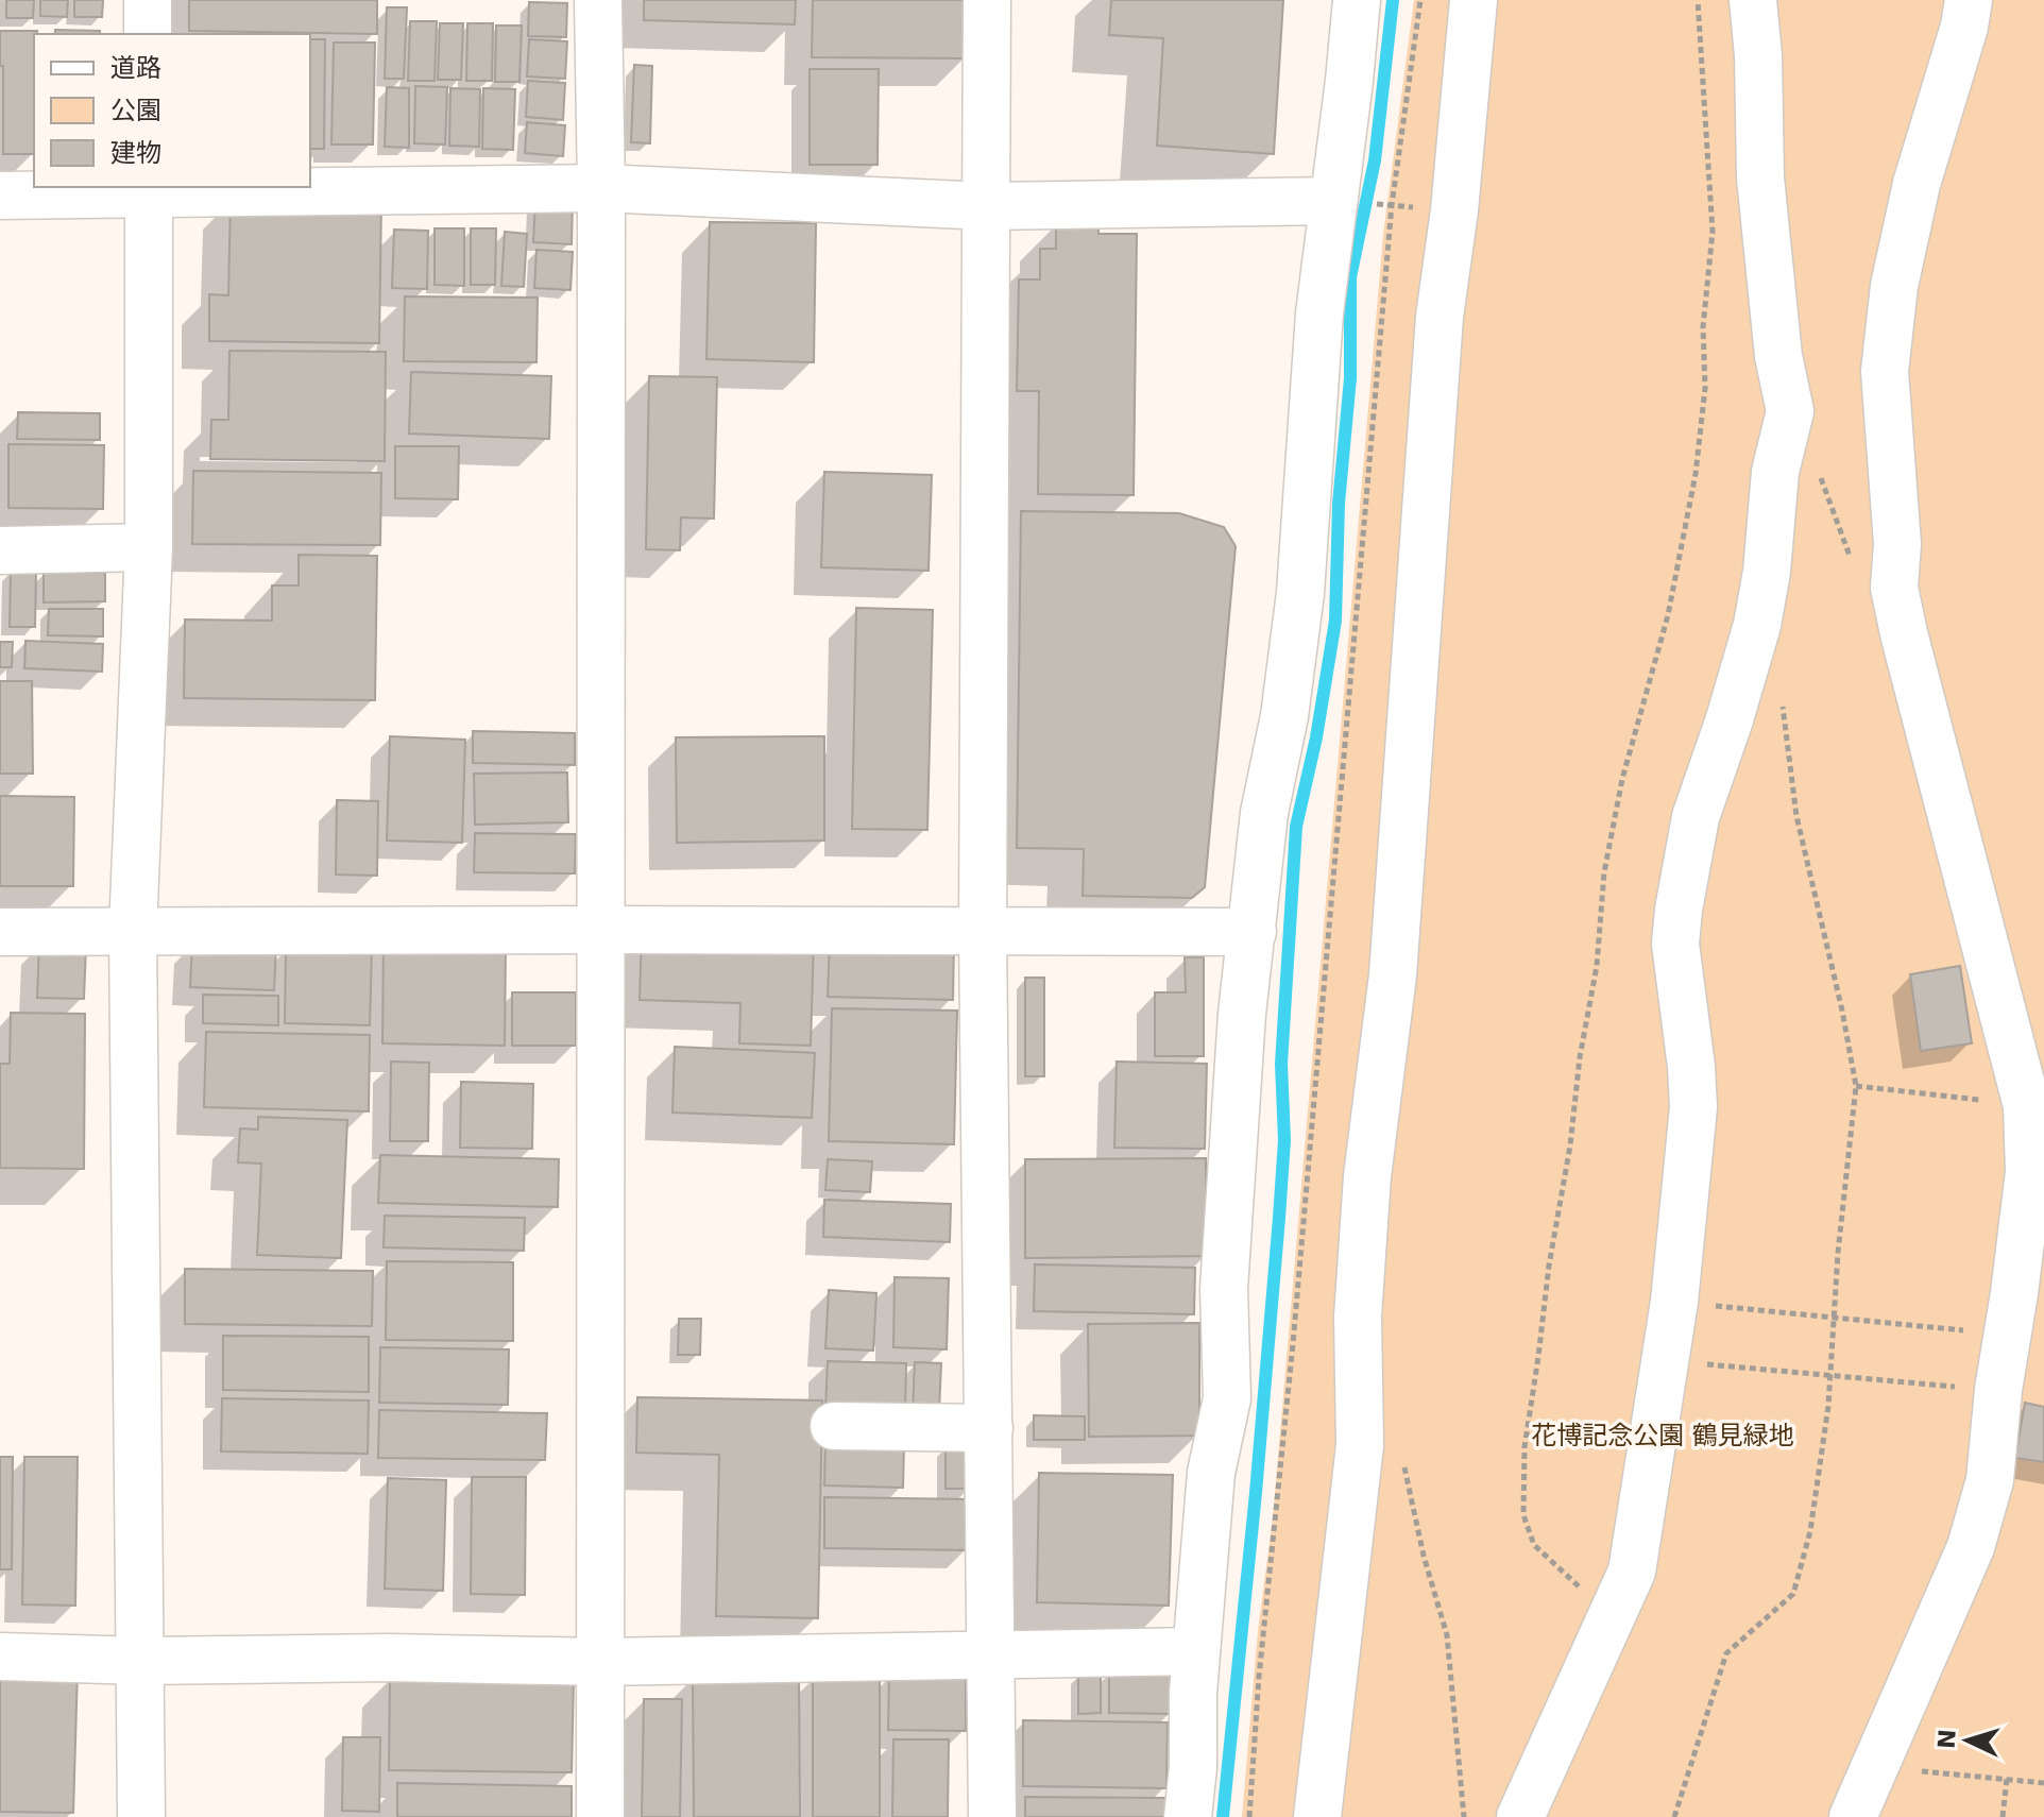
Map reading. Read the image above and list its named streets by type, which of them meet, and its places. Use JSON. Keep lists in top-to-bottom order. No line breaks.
{"parks":["花博記念公園 鶴見緑地"],"legend":["道路","公園","建物"],"north":"left"}
